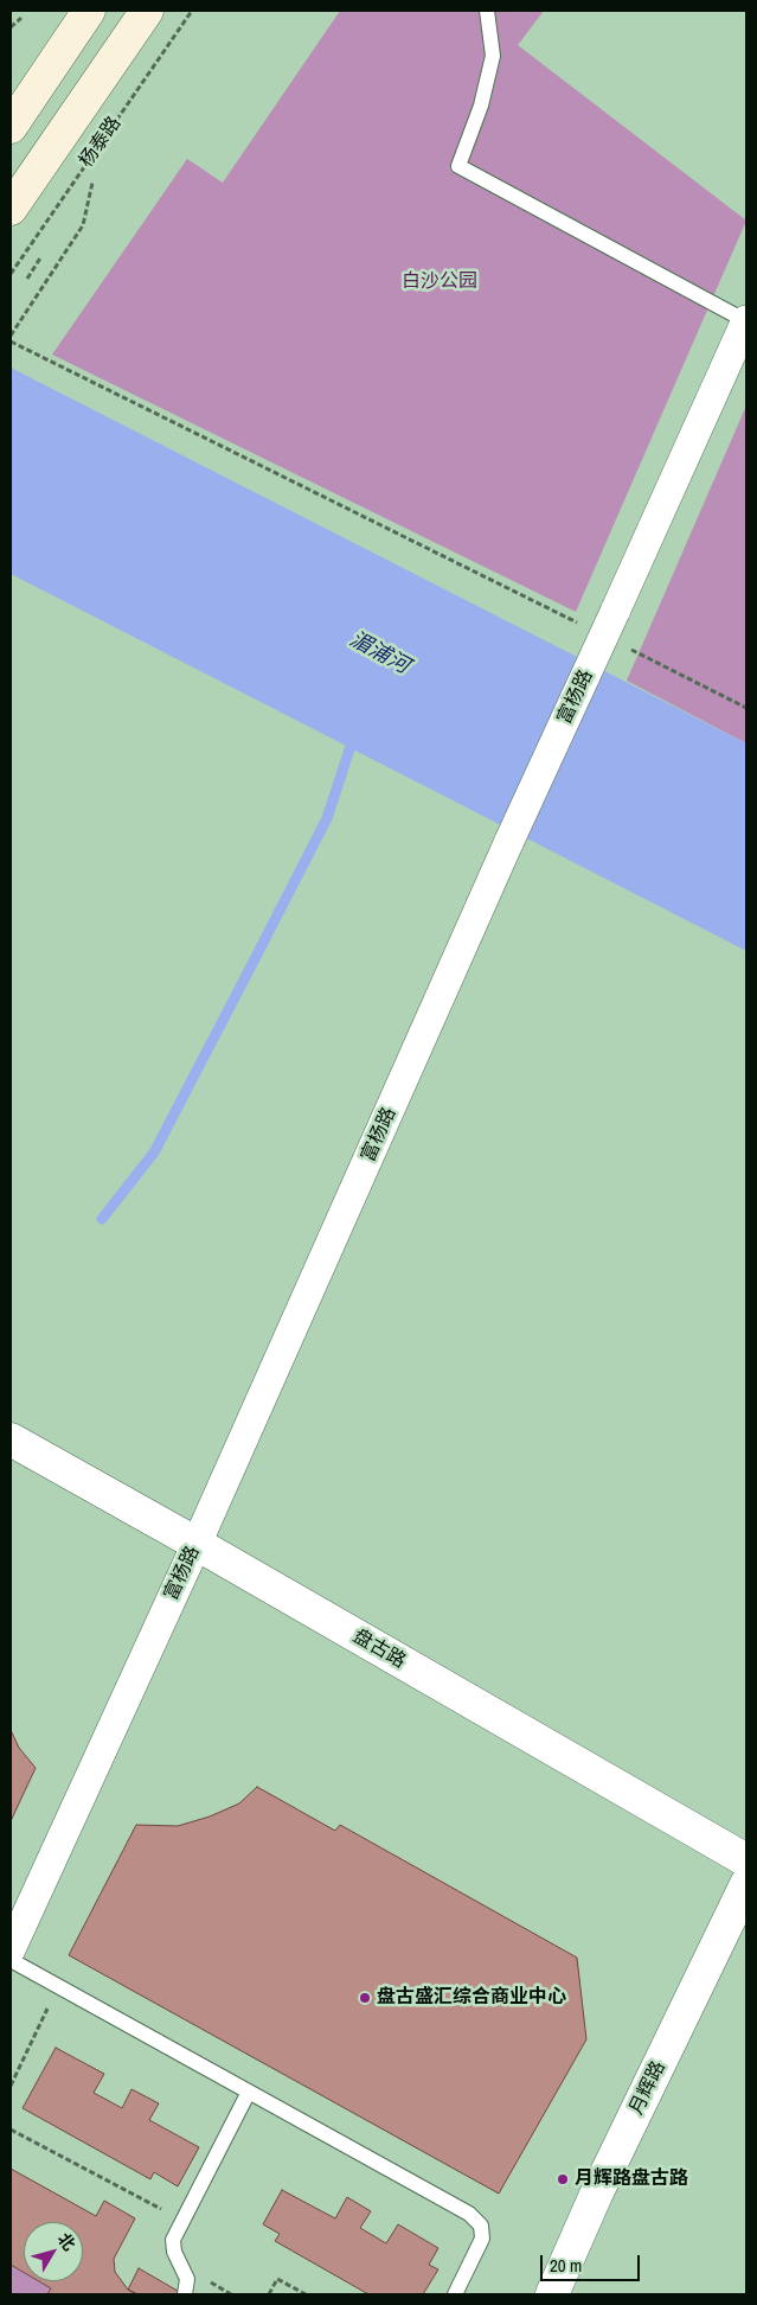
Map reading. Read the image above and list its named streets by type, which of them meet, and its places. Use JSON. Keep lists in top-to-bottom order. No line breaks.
{"streets":{"main road":["杨泰路"],"street":["富杨路","盘古路","月辉路"]},"crossings":[["富杨路","盘古路"]],"water":["湄浦河"],"parks":["白沙公园"],"places":["盘古盛汇综合商业中心","月辉路盘古路"],"scale_bar":"20 m","north":"top right"}
